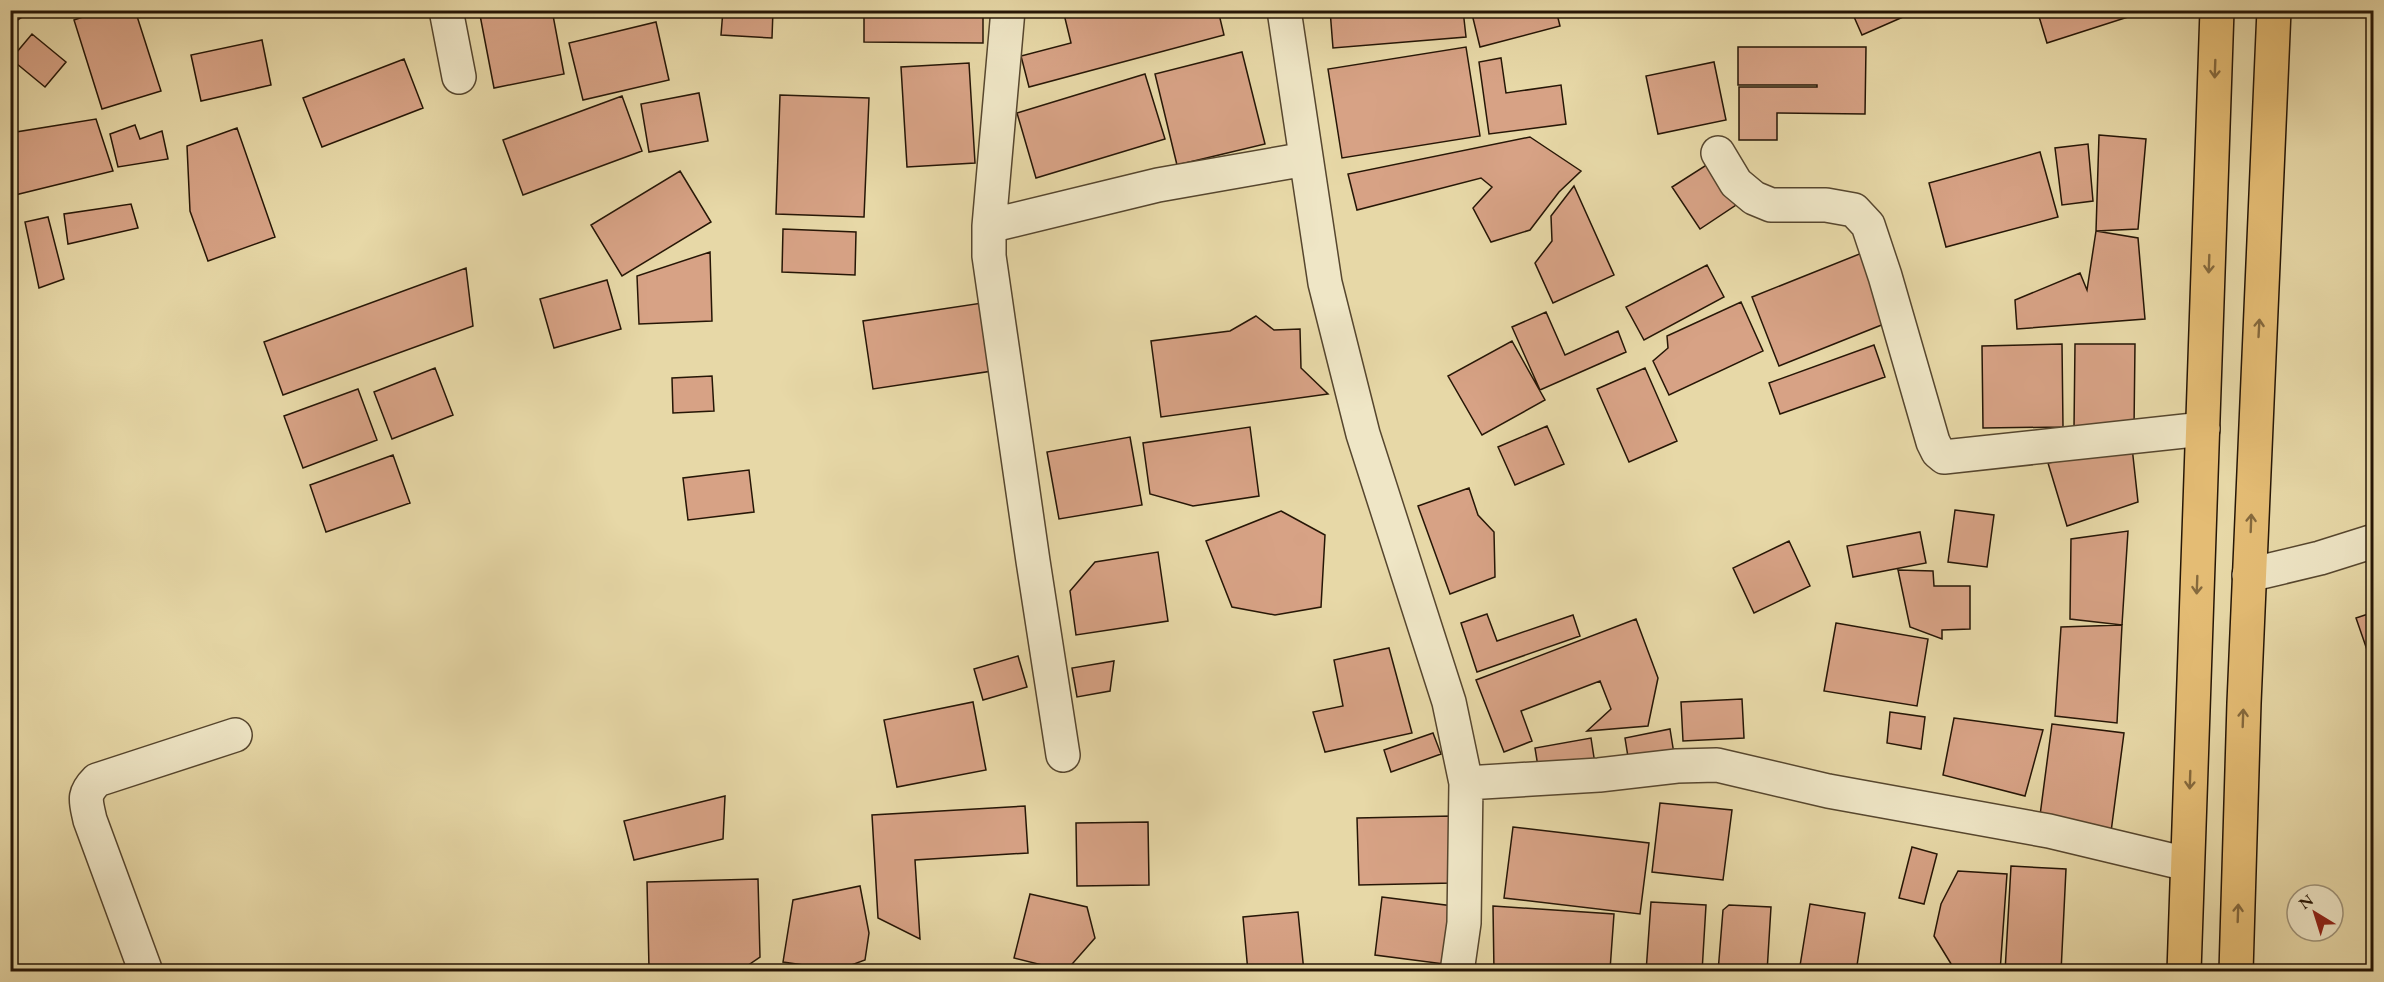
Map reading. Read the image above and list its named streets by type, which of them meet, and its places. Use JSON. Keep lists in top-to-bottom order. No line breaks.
{"north":"top left"}
